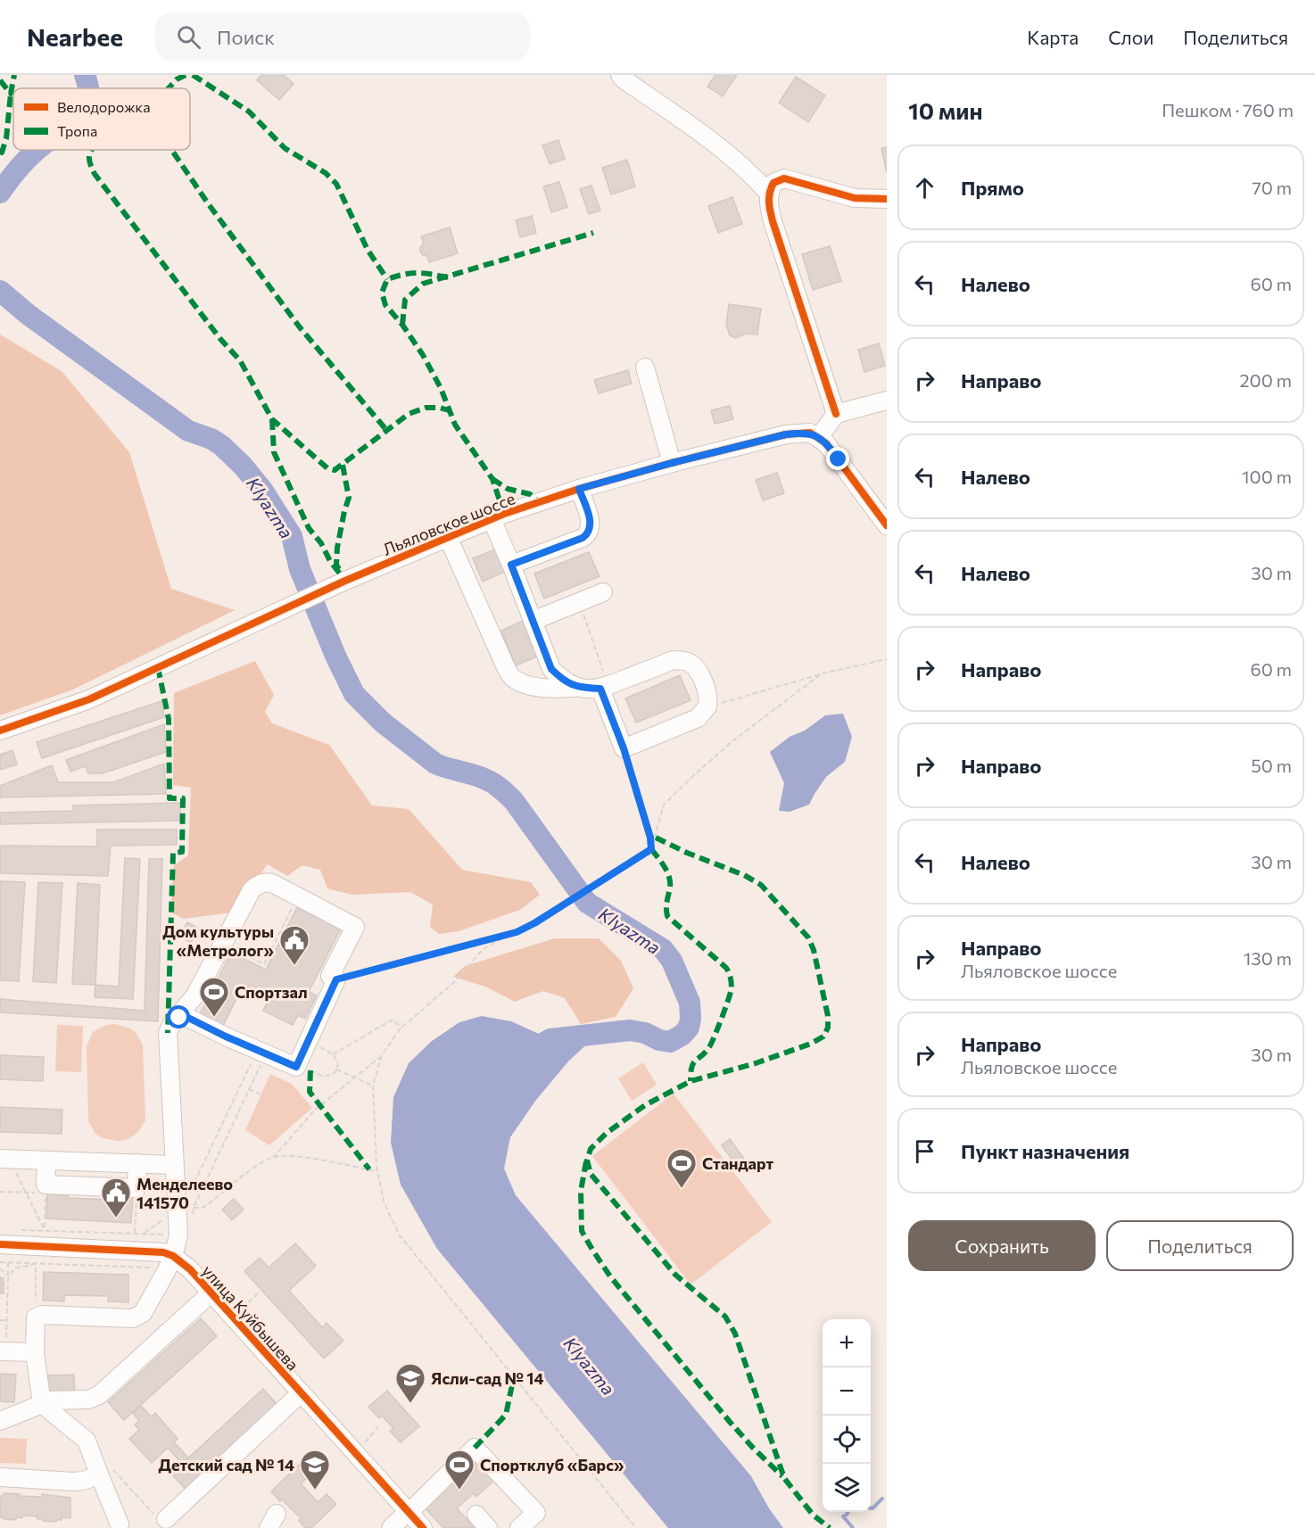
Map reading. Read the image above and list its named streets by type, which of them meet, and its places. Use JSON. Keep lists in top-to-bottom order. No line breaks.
{"streets":{"street":["Льяловское шоссе","улица Куйбышева"]},"water":["Klyazma"],"places":{"public building":["Дом культуры «Метролог»","Менделеево 141570"],"sports":["Спортзал","Стандарт","Спортклуб «Барс»"],"school or university":["Ясли-сад № 14","Детский сад № 14"]},"legend":["Велодорожка","Тропа"],"page":{"header":"Nearbee","search":"Поиск","nav":["Карта","Слои","Поделиться"],"heading":["10 мин","Пешком · 760 m"],"list":[["Прямо","70 m"],["Налево","60 m"],["Направо","200 m"],["Налево","100 m"],["Налево","30 m"],["Направо","60 m"],["Направо","50 m"],["Налево","30 m"],["Направо","Льяловское шоссе","130 m"],["Направо","Льяловское шоссе","30 m"],"Пункт назначения"],"buttons":["Сохранить","Поделиться"],"map_buttons":["+","−"]}}
